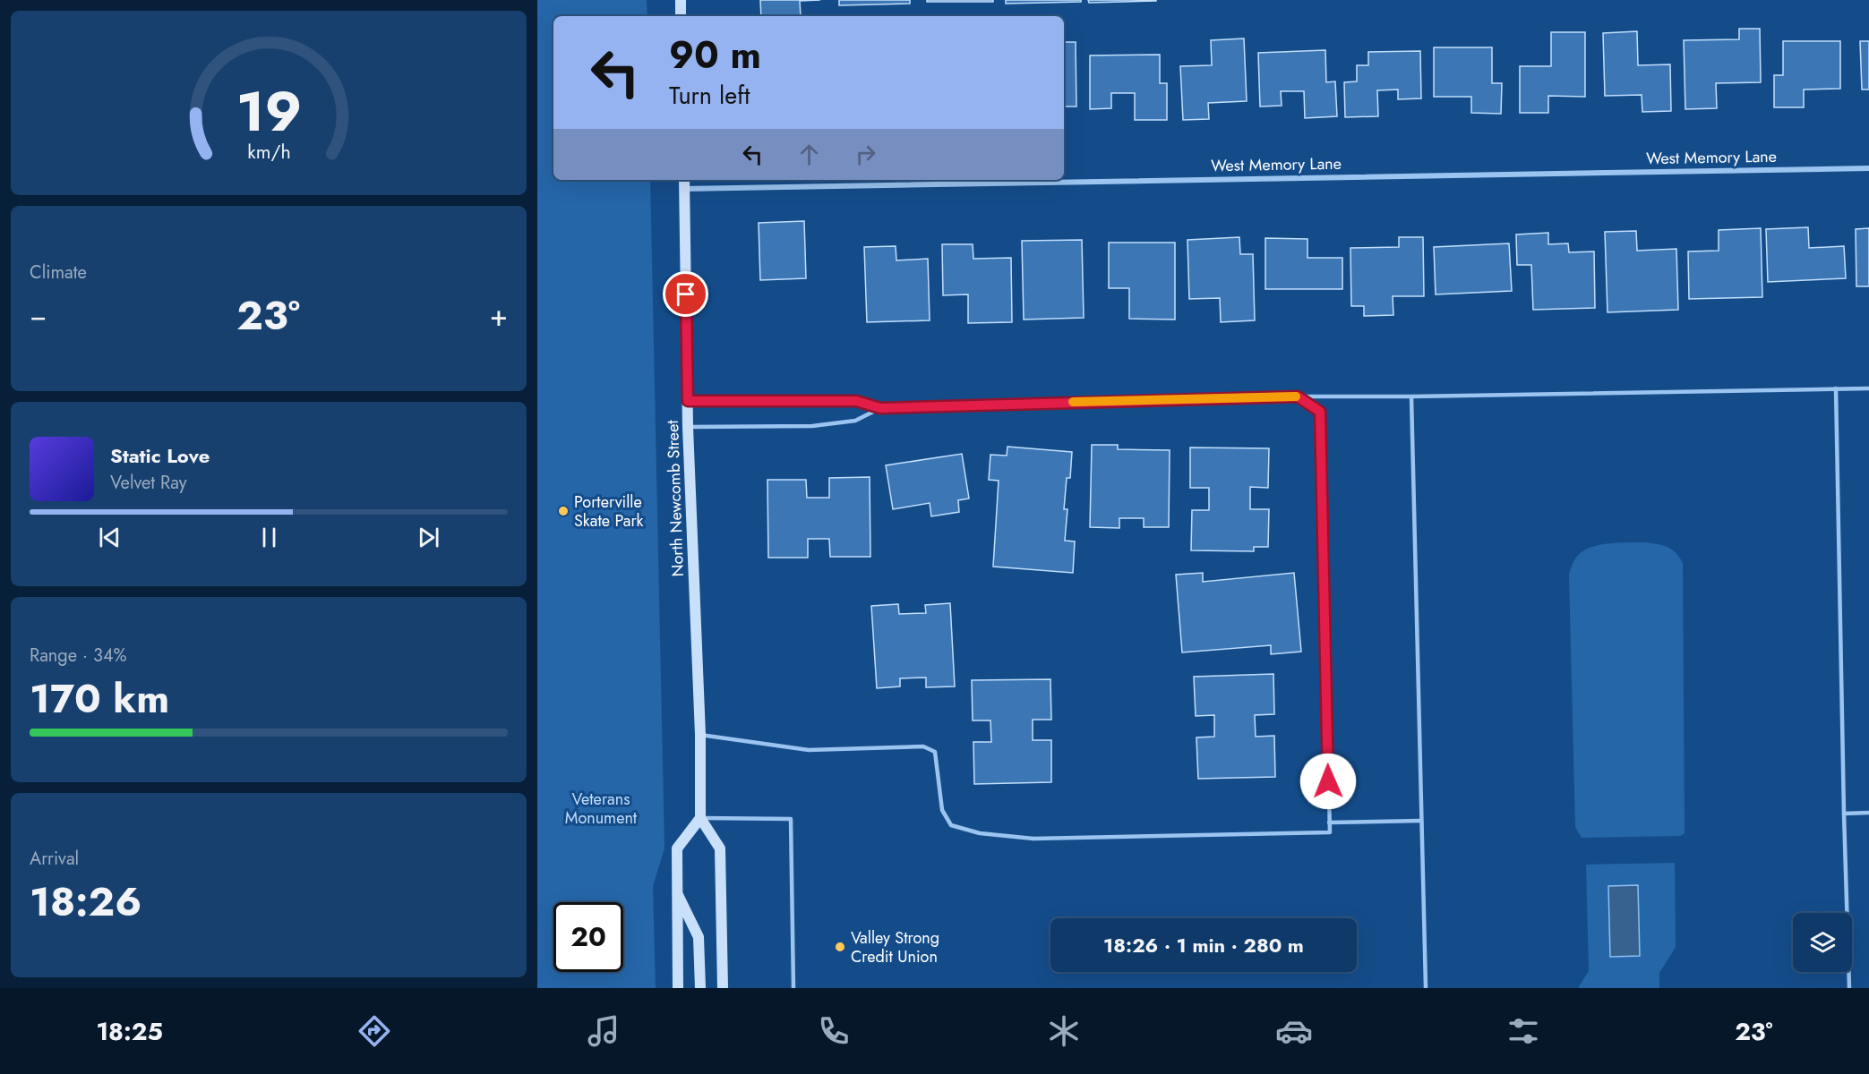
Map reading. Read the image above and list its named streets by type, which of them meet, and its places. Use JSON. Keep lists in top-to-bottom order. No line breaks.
{"streets":{"main road":["North Newcomb Street"],"street":["West Memory Lane"]},"crossings":[["West Memory Lane","North Newcomb Street"]],"parks":["Veterans Monument"],"places":["Porterville Skate Park","Valley Strong Credit Union"],"page":{"turn":["90 m","Turn left"],"tile":["Climate",["Range · 34%","170 km"],["Arrival","18:26"]],"heat":["−","23°","+"],"song":["Static Love","Velvet Ray"],"limit":"20","trip":"18:26 · 1 min · 280 m","tabs":["18:25","23°"],"gauge":["19","km/h"]}}
